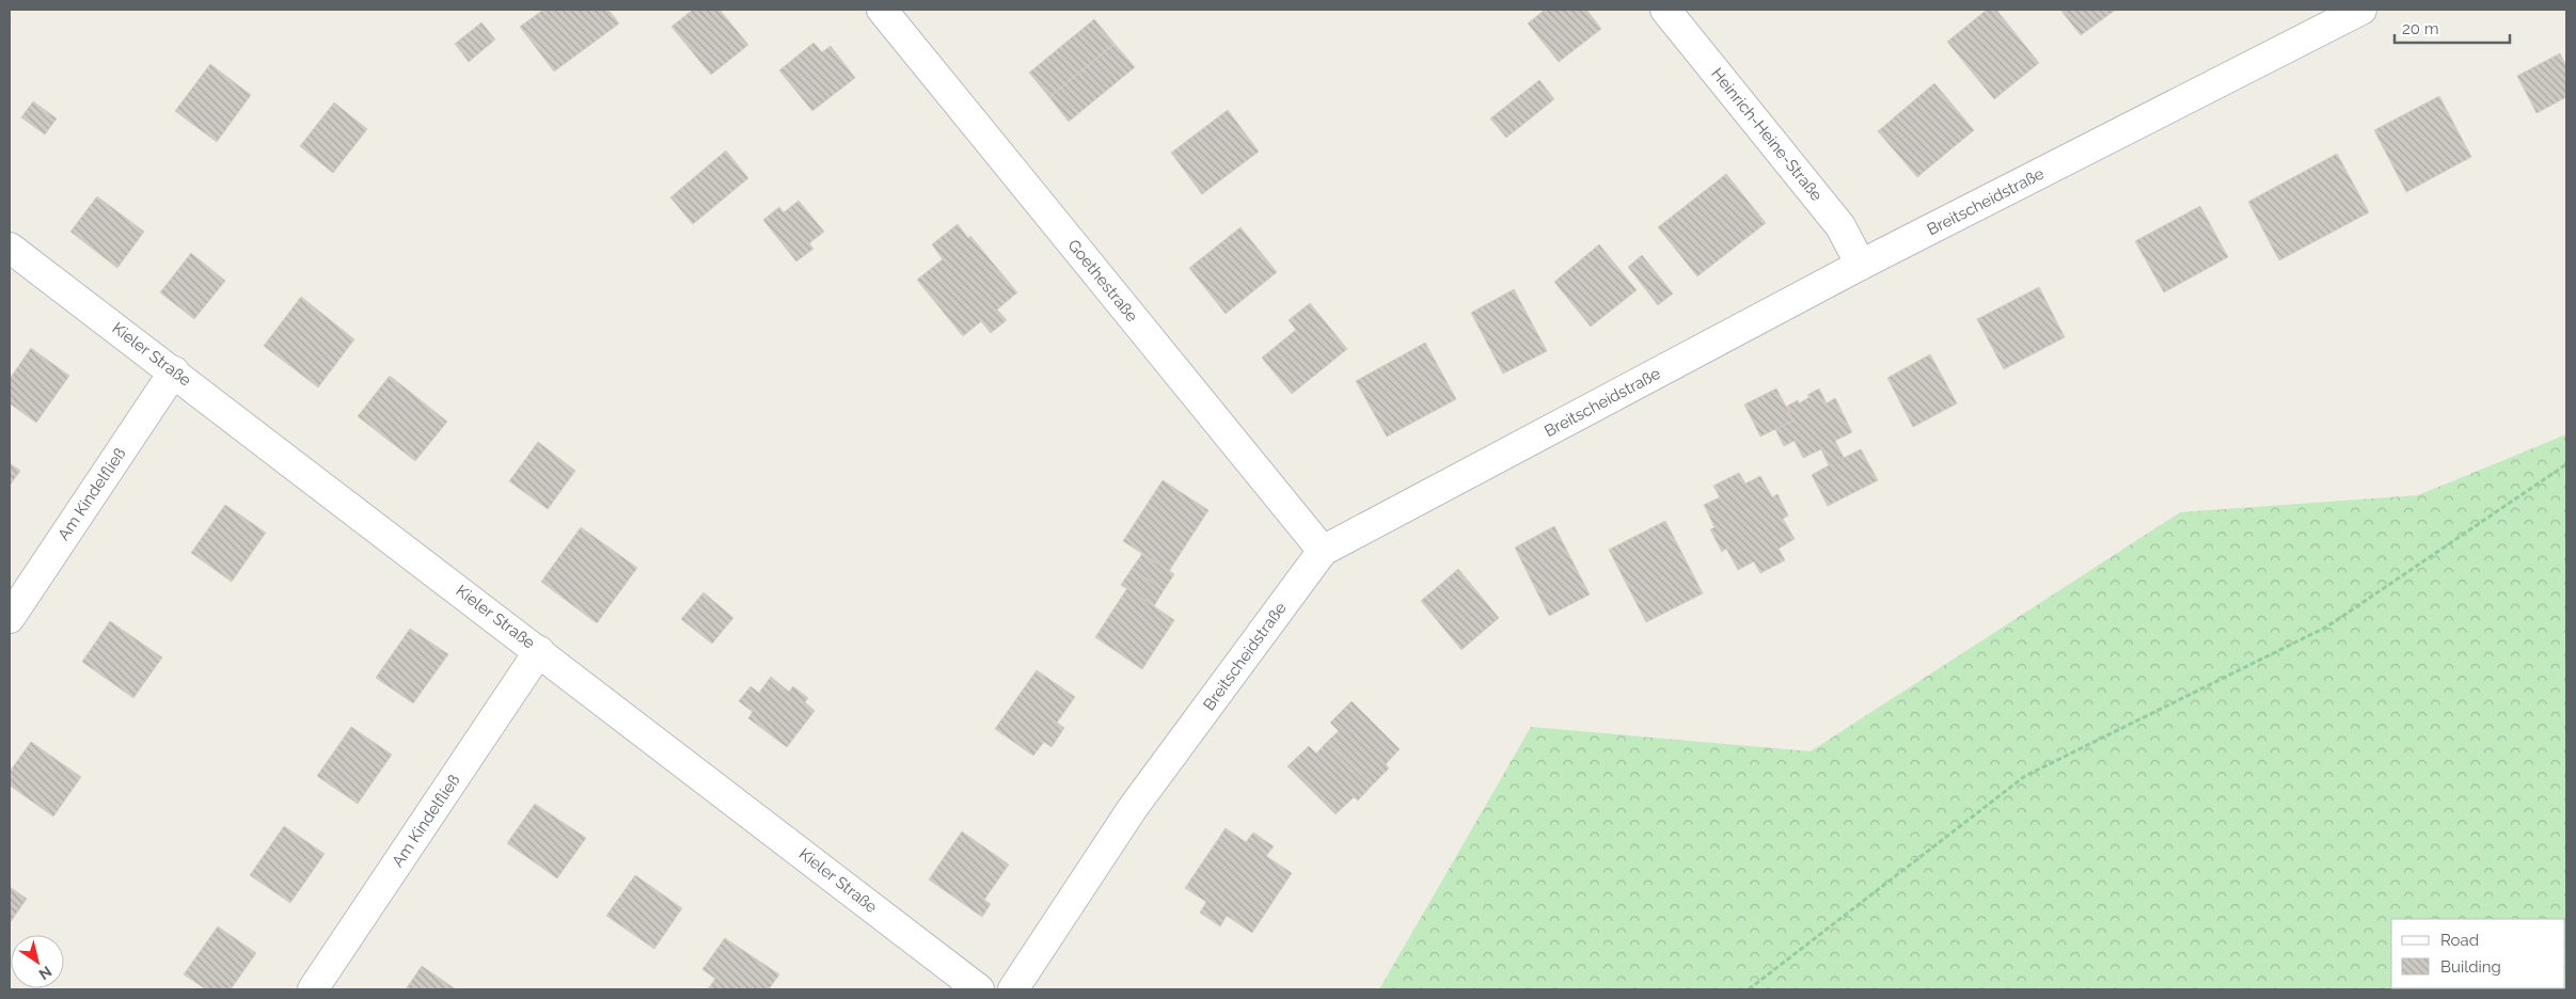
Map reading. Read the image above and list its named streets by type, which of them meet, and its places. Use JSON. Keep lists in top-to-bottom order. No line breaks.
{"streets":{"street":["Heinrich-Heine-Straße","Breitscheidstraße","Goethestraße","Kieler Straße","Am Kindelfließ"]},"crossings":[["Heinrich-Heine-Straße","Breitscheidstraße"],["Breitscheidstraße","Goethestraße"],["Kieler Straße","Am Kindelfließ"]],"legend":["Road","Building"],"scale_bar":"20 m","north":"bottom right"}
